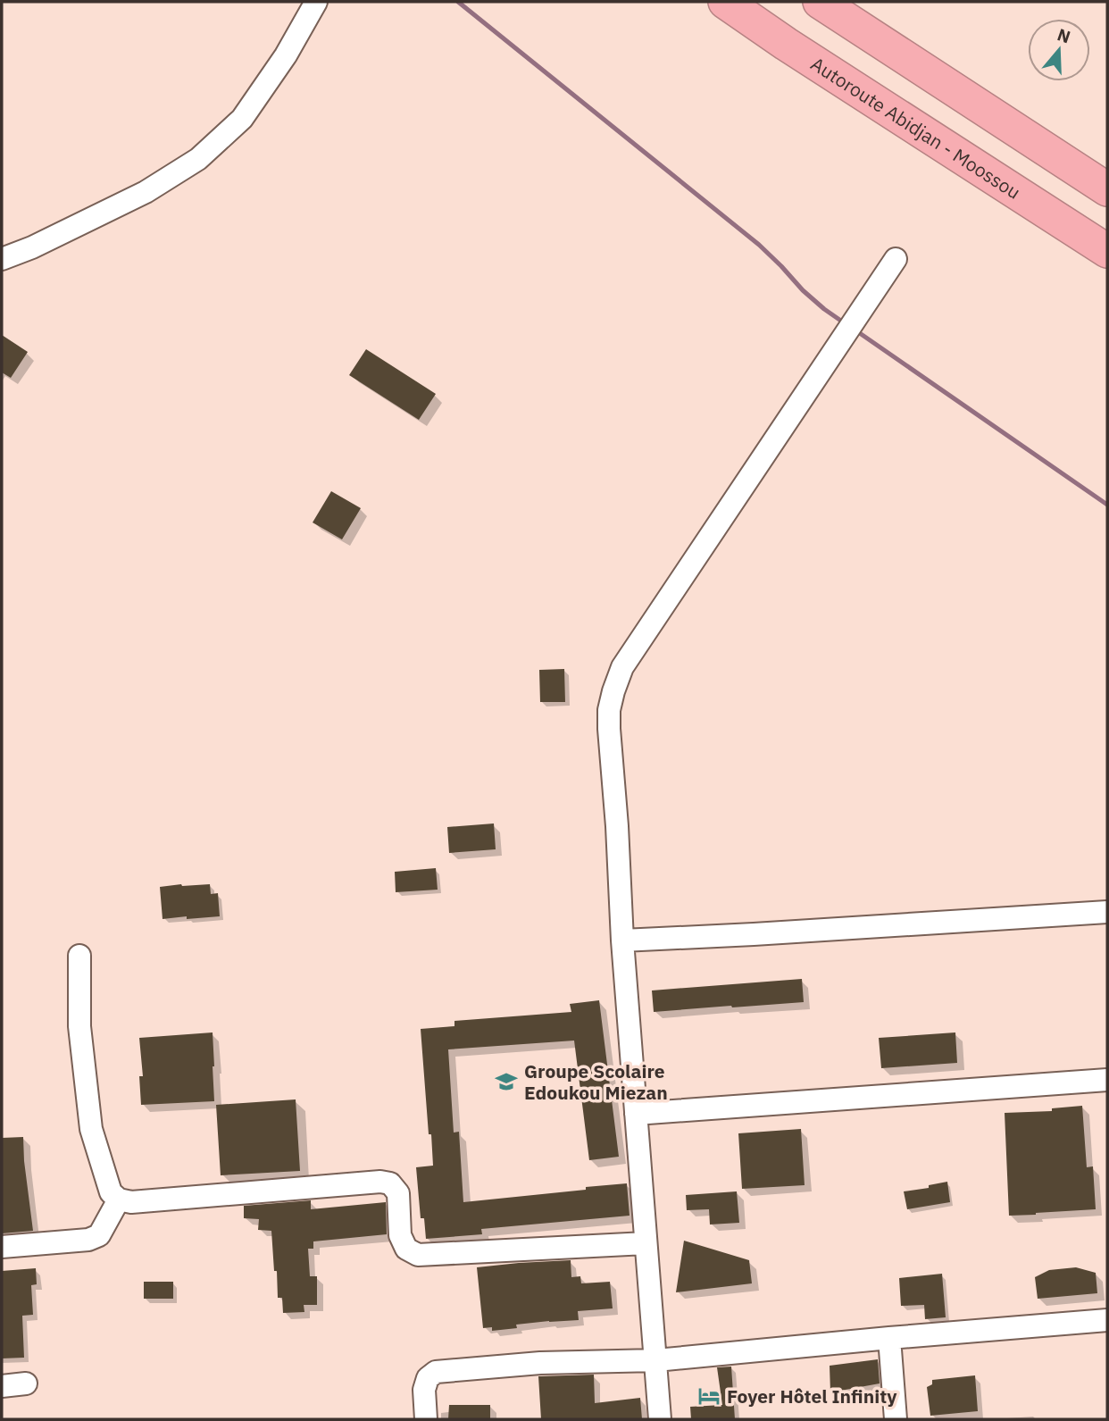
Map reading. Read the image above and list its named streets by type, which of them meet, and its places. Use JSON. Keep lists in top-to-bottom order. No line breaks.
{"streets":{"highway":["Autoroute Abidjan - Moossou"]},"places":{"school or university":["Groupe Scolaire Edoukou Miezan"],"hotel":["Foyer Hôtel Infinity"]},"north":"top"}
